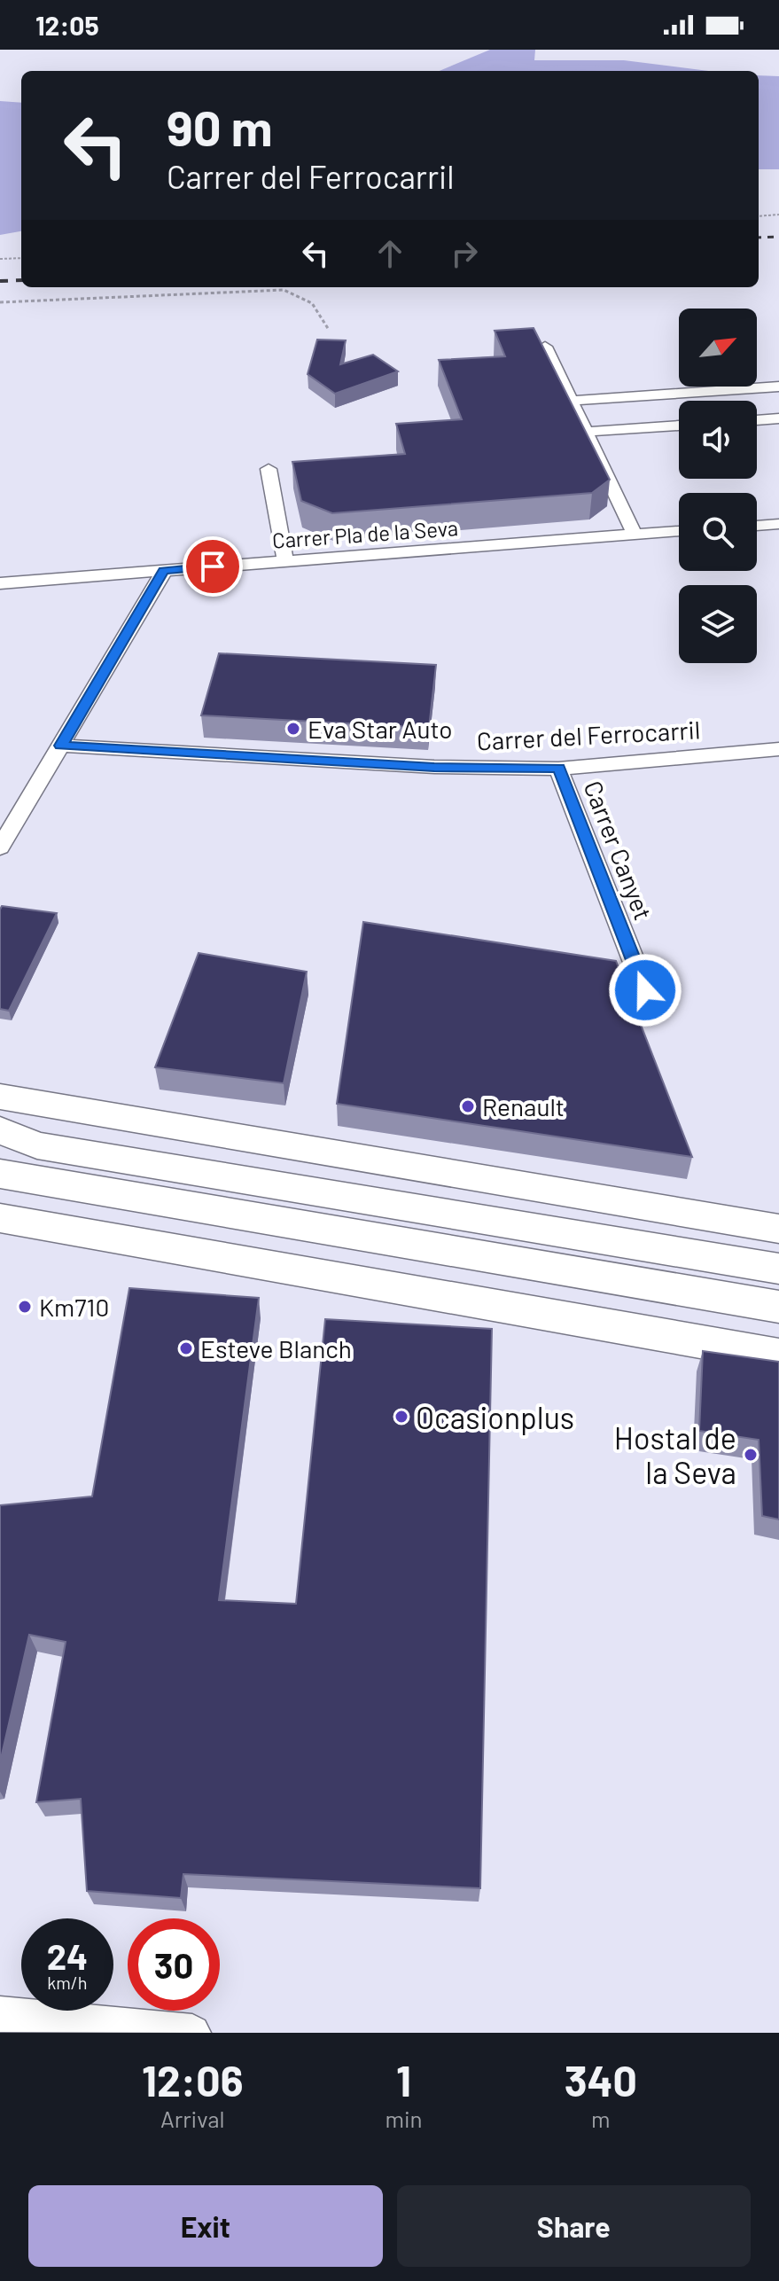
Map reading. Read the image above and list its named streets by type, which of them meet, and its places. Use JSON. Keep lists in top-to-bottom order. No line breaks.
{"streets":{"street":["Carrer Pla de la Seva","Carrer del Ferrocarril","Carrer Canyet"]},"crossings":[["Carrer del Ferrocarril","Carrer Canyet"]],"places":["Eva Star Auto","Renault","Km710","Esteve Blanch","Ocasionplus","Hostal de la Seva"],"north":"top right","page":{"status":"12:05","turn":["90 m","Carrer del Ferrocarril"],"speed":"24 km/h","limit":"30","eta":["12:06","Arrival","1","min","340","m"],"buttons":["Exit","Share"]}}
